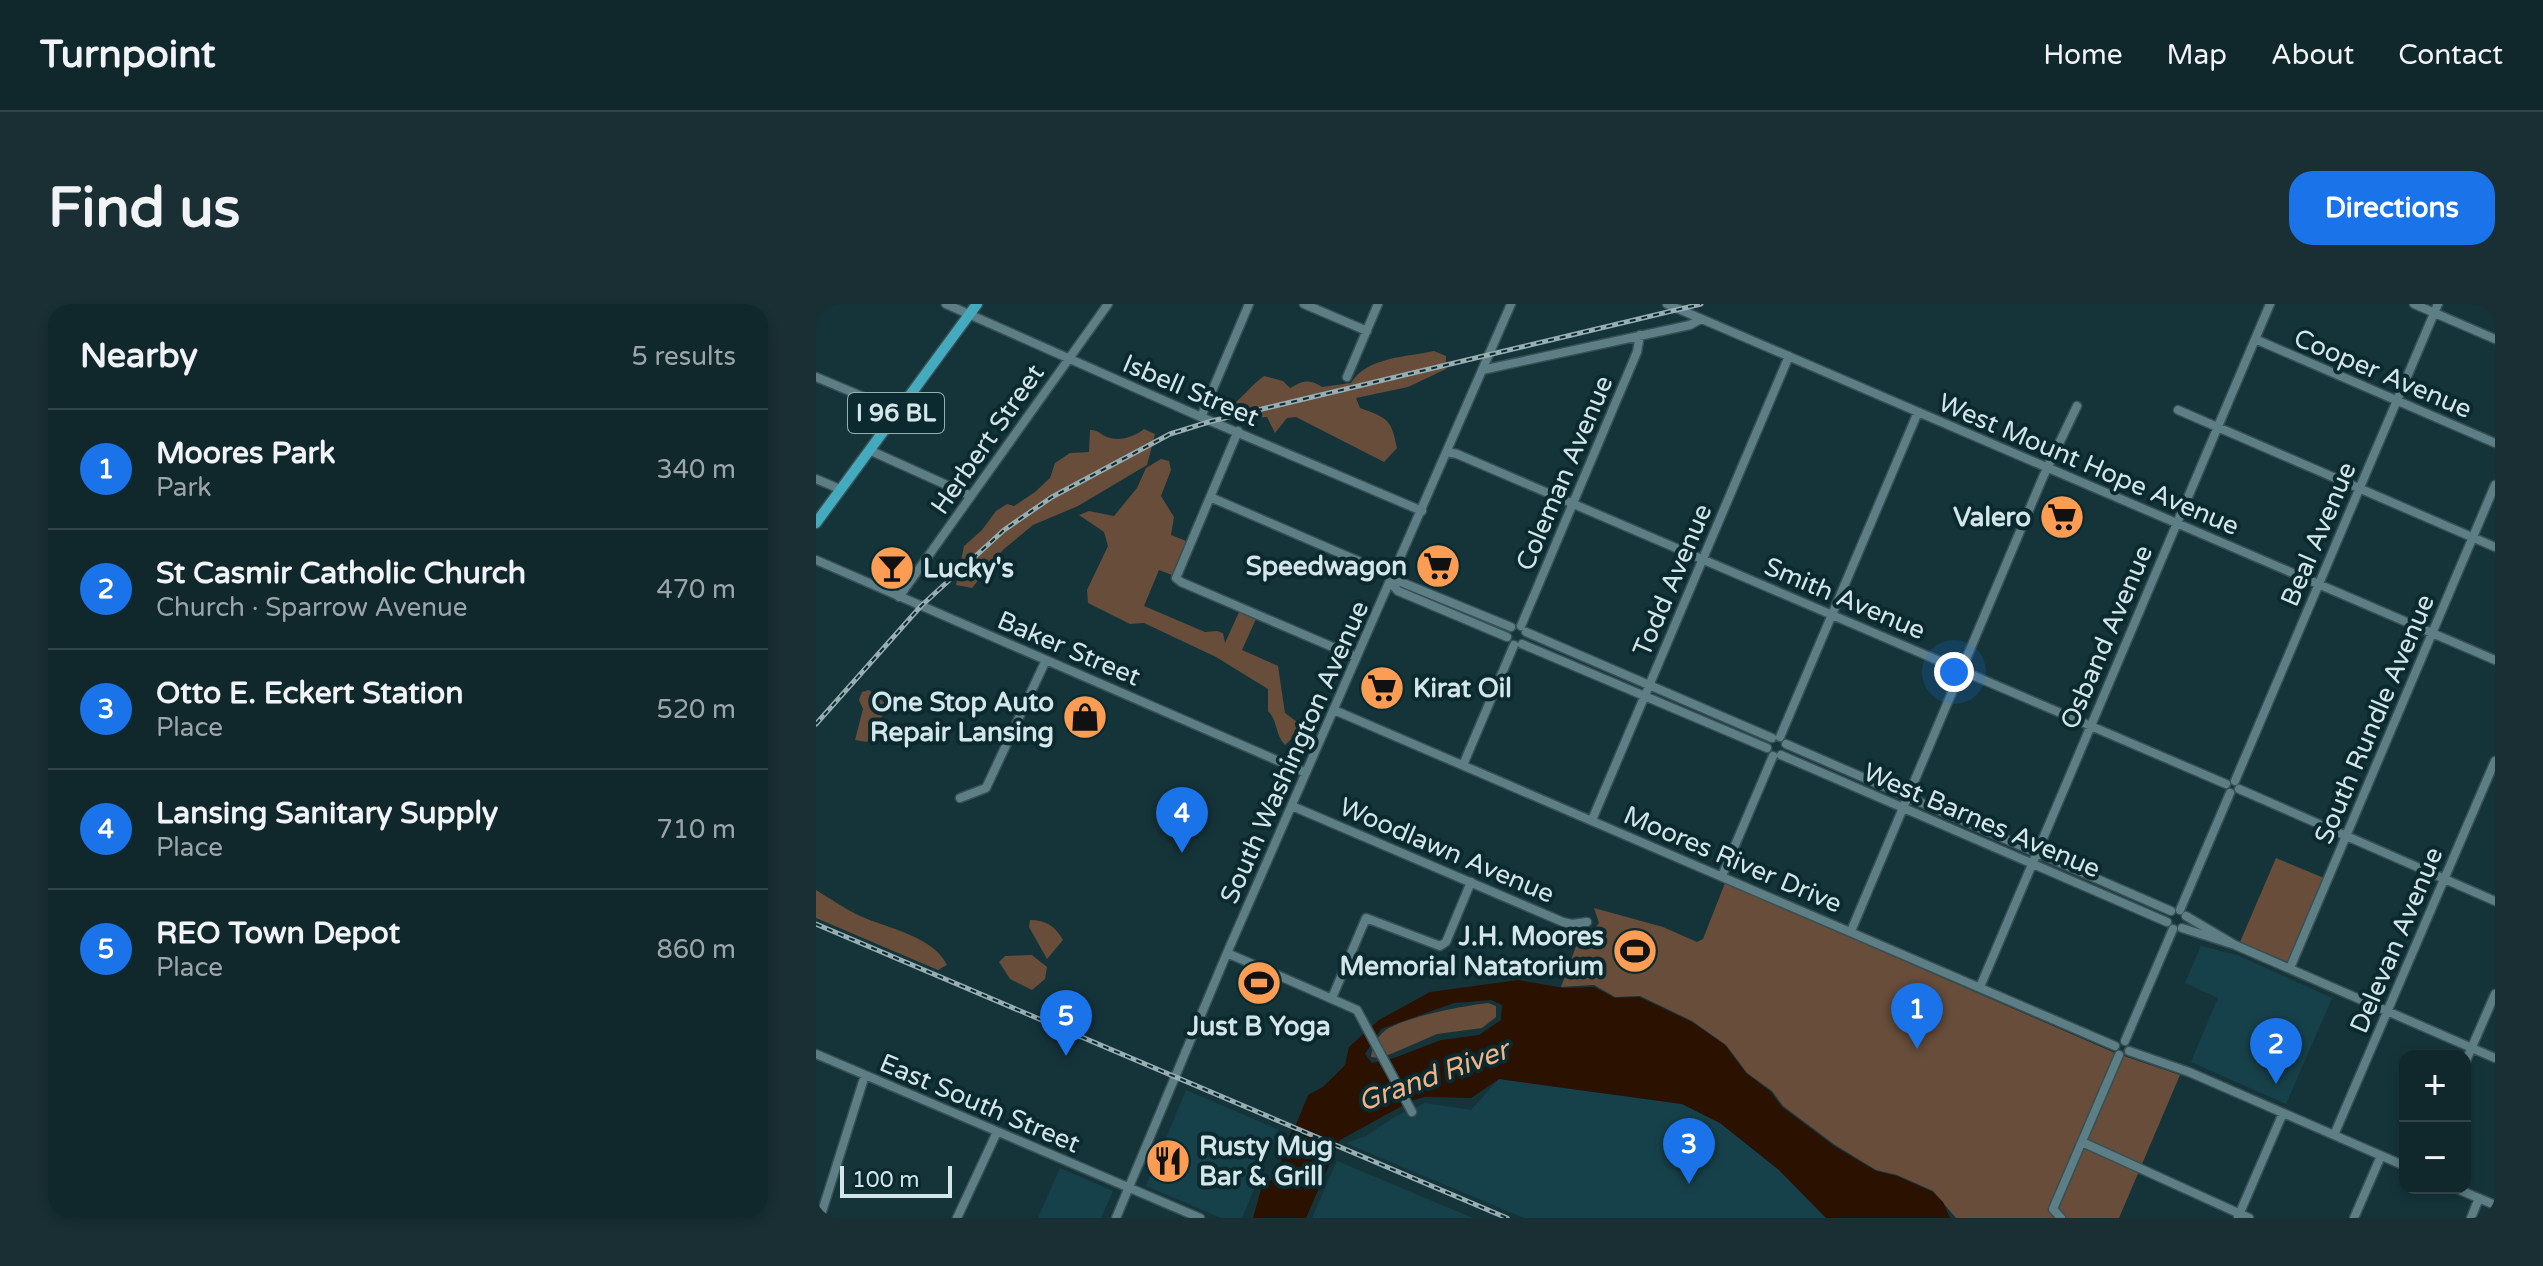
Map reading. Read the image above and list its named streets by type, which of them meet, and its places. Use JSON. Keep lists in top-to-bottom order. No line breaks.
{"streets":{"main road":["I 96 BL"],"street":["Cooper Avenue","Isbell Street","Herbert Street","West Mount Hope Avenue","Coleman Avenue","Beal Avenue","Todd Avenue","Smith Avenue","Osband Avenue","Baker Street","South Rundle Avenue","South Washington Avenue","West Barnes Avenue","Woodlawn Avenue","Moores River Drive","Delevan Avenue","East South Street"]},"crossings":[["Cooper Avenue","Beal Avenue"],["Cooper Avenue","Osband Avenue"],["Isbell Street","I 96 BL"],["Isbell Street","Herbert Street"],["Isbell Street","South Washington Avenue"],["Herbert Street","Baker Street"],["West Mount Hope Avenue","Beal Avenue"],["West Mount Hope Avenue","Todd Avenue"],["West Mount Hope Avenue","Osband Avenue"],["West Mount Hope Avenue","South Rundle Avenue"],["Coleman Avenue","Smith Avenue"],["Coleman Avenue","West Barnes Avenue"],["Beal Avenue","Smith Avenue"],["Beal Avenue","West Barnes Avenue"],["Todd Avenue","Smith Avenue"],["Todd Avenue","West Barnes Avenue"],["Todd Avenue","Moores River Drive"],["Smith Avenue","Osband Avenue"],["Smith Avenue","South Rundle Avenue"],["Smith Avenue","South Washington Avenue"],["Smith Avenue","Delevan Avenue"],["Osband Avenue","West Barnes Avenue"],["Osband Avenue","Moores River Drive"],["Baker Street","South Washington Avenue"],["South Rundle Avenue","West Barnes Avenue"],["South Washington Avenue","West Barnes Avenue"],["South Washington Avenue","Woodlawn Avenue"],["South Washington Avenue","Moores River Drive"],["South Washington Avenue","East South Street"],["West Barnes Avenue","Delevan Avenue"]],"water":["Grand River"],"places":{"supermarket":["Valero","Speedwagon","Kirat Oil"],"bar":["Lucky's"],"shop":["One Stop Auto Repair Lansing"],"sports":["J.H. Moores Memorial Natatorium","Just B Yoga"],"restaurant":["Rusty Mug Bar & Grill"]},"scale_bar":"100 m","page":{"header":"Turnpoint","nav":["Home","Map","About","Contact"],"buttons":"Directions","title":"Find us","heading":["Nearby","5 results"],"list":[{"mark":"1","name":"Moores Park","note":"Park","value":"340 m"},{"mark":"2","name":"St Casmir Catholic Church","note":"Church · Sparrow Avenue","value":"470 m"},{"mark":"3","name":"Otto E. Eckert Station","note":"Place","value":"520 m"},{"mark":"4","name":"Lansing Sanitary Supply","note":"Place","value":"710 m"},{"mark":"5","name":"REO Town Depot","note":"Place","value":"860 m"}],"pins":["4","1","5","2","3"],"map_buttons":["+","−"],"scale":"100 m"}}
